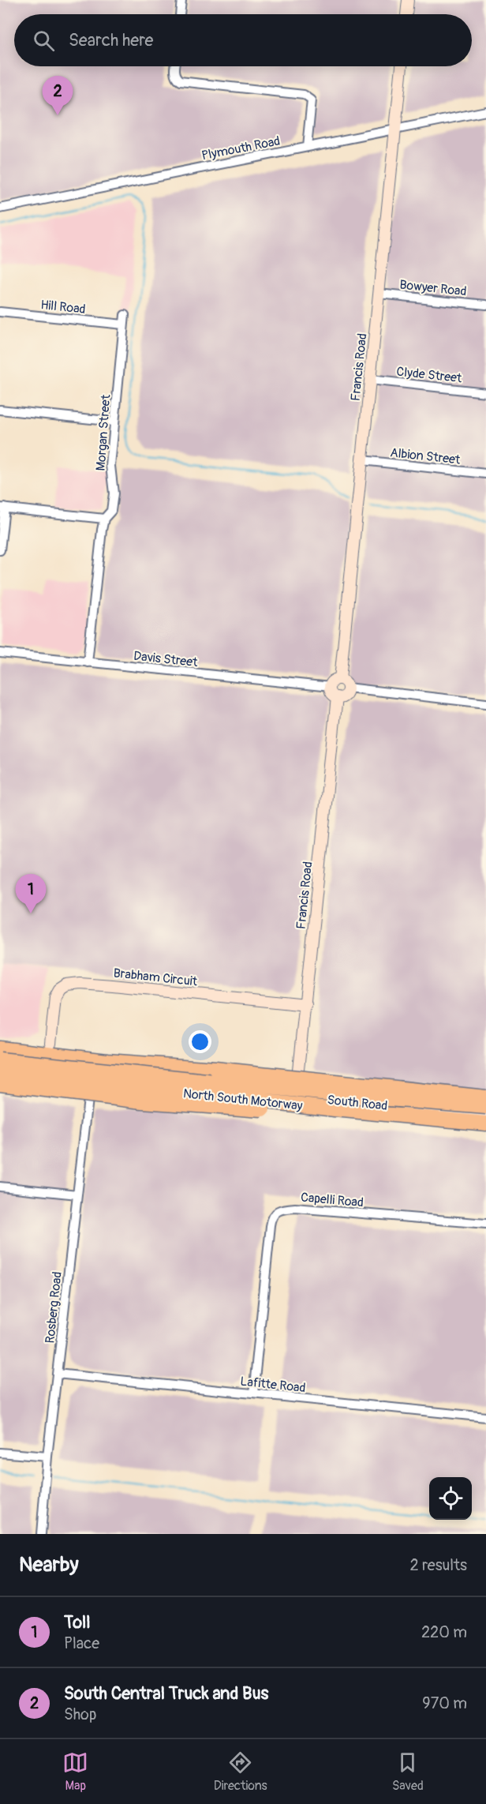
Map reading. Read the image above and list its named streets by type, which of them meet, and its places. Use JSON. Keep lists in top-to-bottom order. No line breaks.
{"streets":{"highway":["North South Motorway"],"street":["Plymouth Road","Bowyer Road","Hill Road","Francis Road","Clyde Street","Morgan Street","Albion Street","Davis Street","Brabham Circuit","South Road","Capelli Road","Rosberg Road","Lafitte Road"]},"crossings":[["Plymouth Road","Francis Road"],["Bowyer Road","Francis Road"],["Hill Road","Morgan Street"],["Francis Road","Clyde Street"],["Francis Road","Albion Street"],["Francis Road","Davis Street"],["Francis Road","Brabham Circuit"],["Francis Road","South Road"],["Morgan Street","Davis Street"],["South Road","Rosberg Road"],["Capelli Road","Lafitte Road"],["Rosberg Road","Lafitte Road"]],"page":{"search":"Search here","pins":["2","1"],"heading":["Nearby","2 results"],"list":[{"mark":"1","name":"Toll","note":"Place","value":"220 m"},{"mark":"2","name":"South Central Truck and Bus","note":"Shop","value":"970 m"}],"nav":["Map","Directions","Saved"]}}
